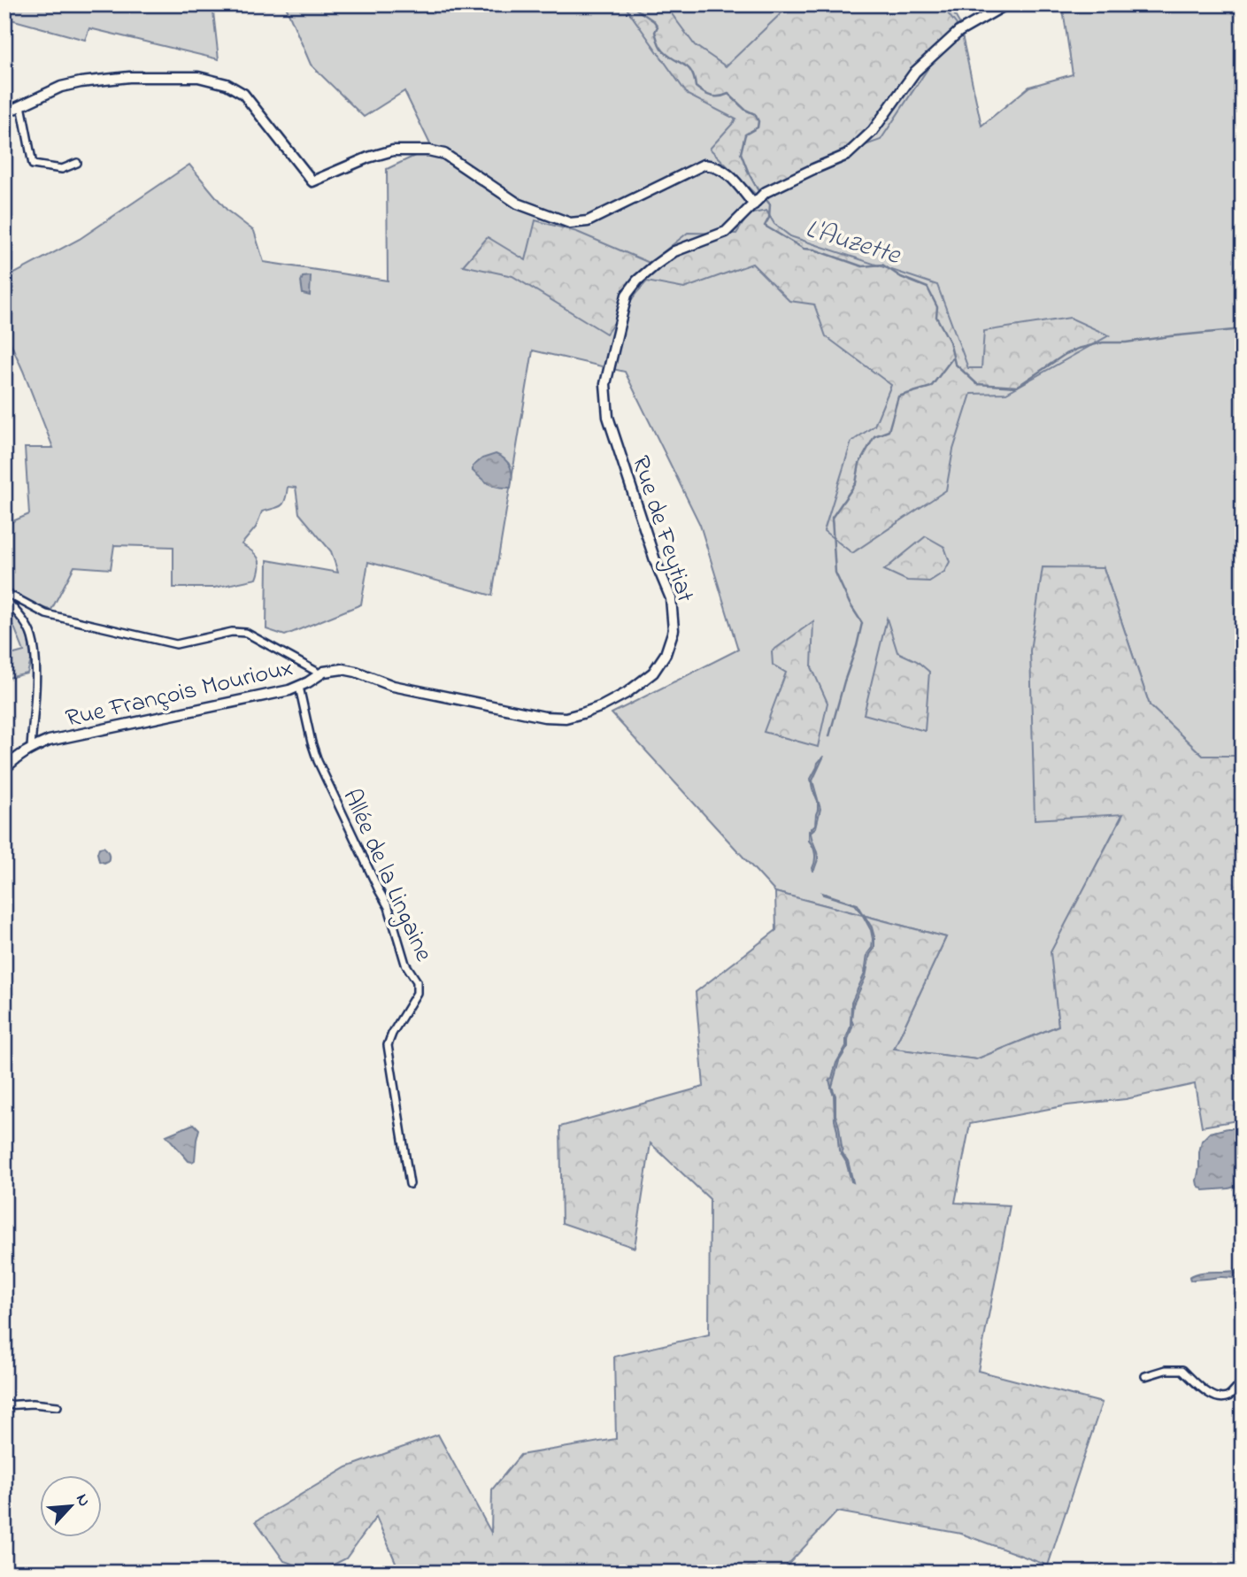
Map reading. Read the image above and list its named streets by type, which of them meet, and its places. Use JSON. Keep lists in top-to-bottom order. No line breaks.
{"streets":{"street":["Rue de Feytiat","Rue François Mourioux","Allée de la Lingaine"]},"crossings":[["Rue de Feytiat","Rue François Mourioux"],["Rue François Mourioux","Allée de la Lingaine"]],"water":["L'Auzette"],"north":"top right"}
